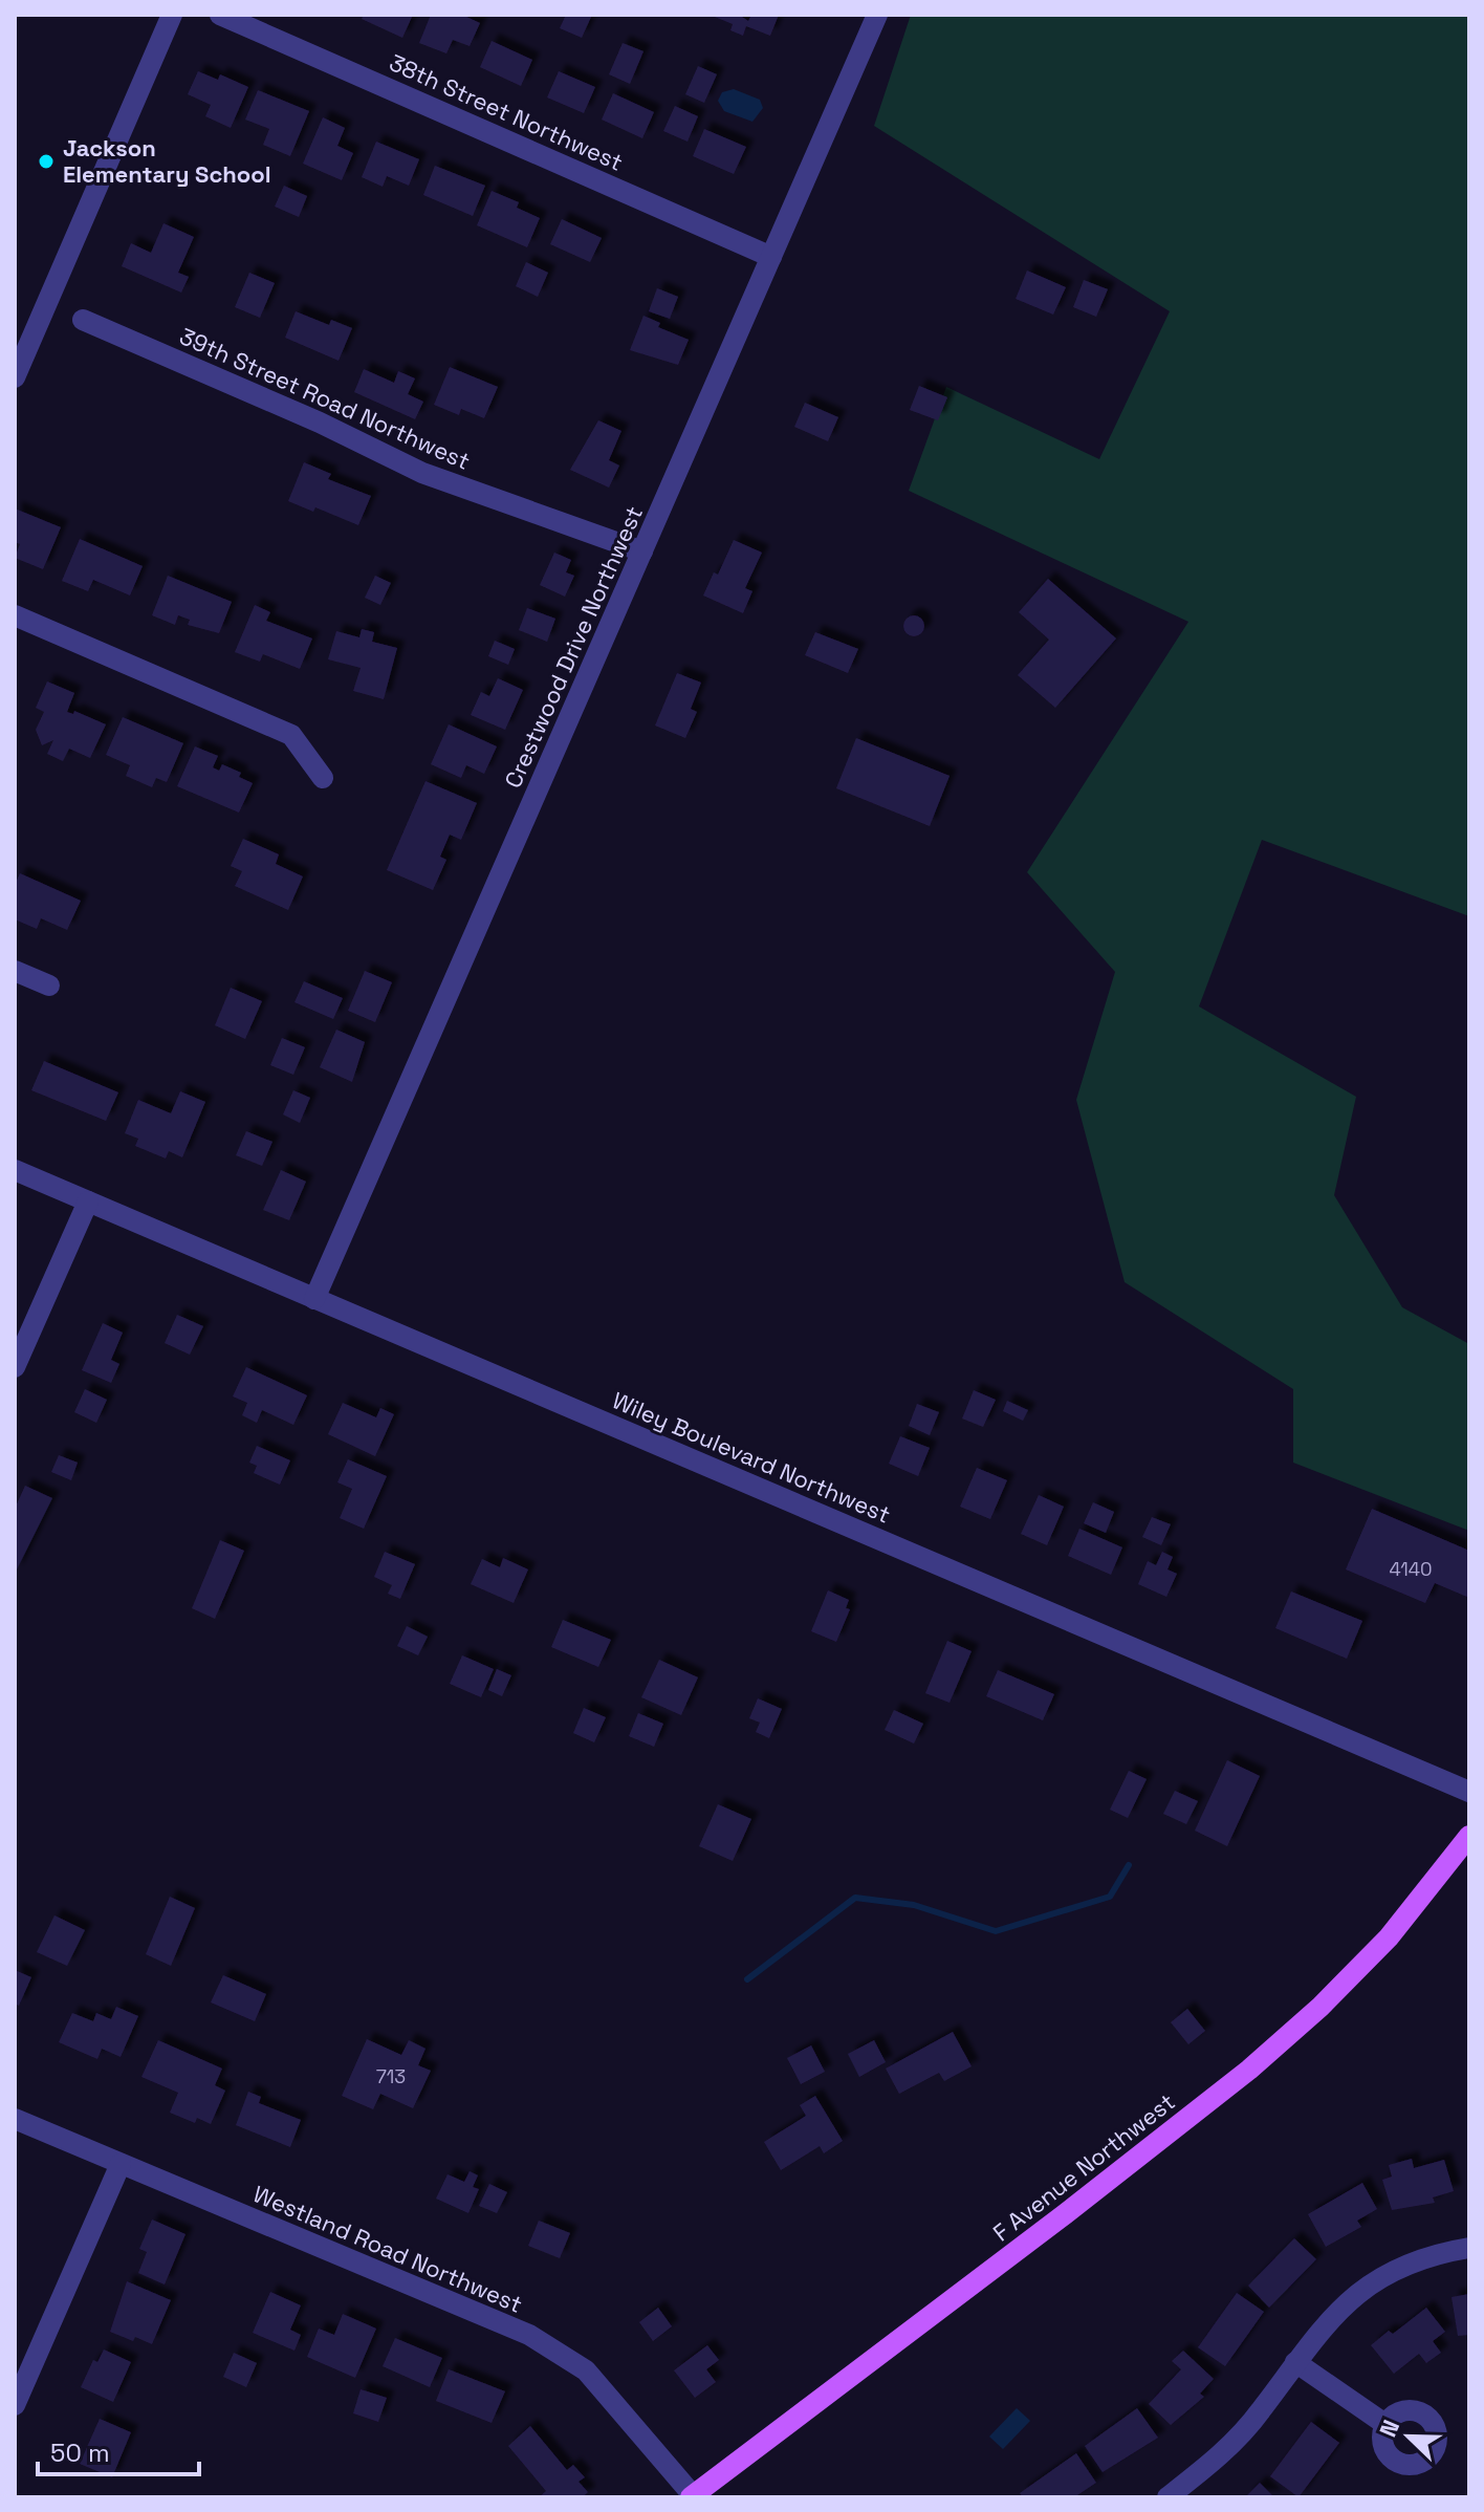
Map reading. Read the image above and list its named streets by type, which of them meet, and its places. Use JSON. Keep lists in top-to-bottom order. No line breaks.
{"streets":{"main road":["F Avenue Northwest"],"street":["38th Street Northwest","39th Street Road Northwest","Crestwood Drive Northwest","Wiley Boulevard Northwest","Westland Road Northwest"]},"crossings":[["38th Street Northwest","Crestwood Drive Northwest"],["39th Street Road Northwest","Crestwood Drive Northwest"],["Crestwood Drive Northwest","Wiley Boulevard Northwest"],["F Avenue Northwest","Westland Road Northwest"]],"places":["Jackson Elementary School"],"house_numbers":["4140","713"],"scale_bar":"50 m","north":"top left"}
